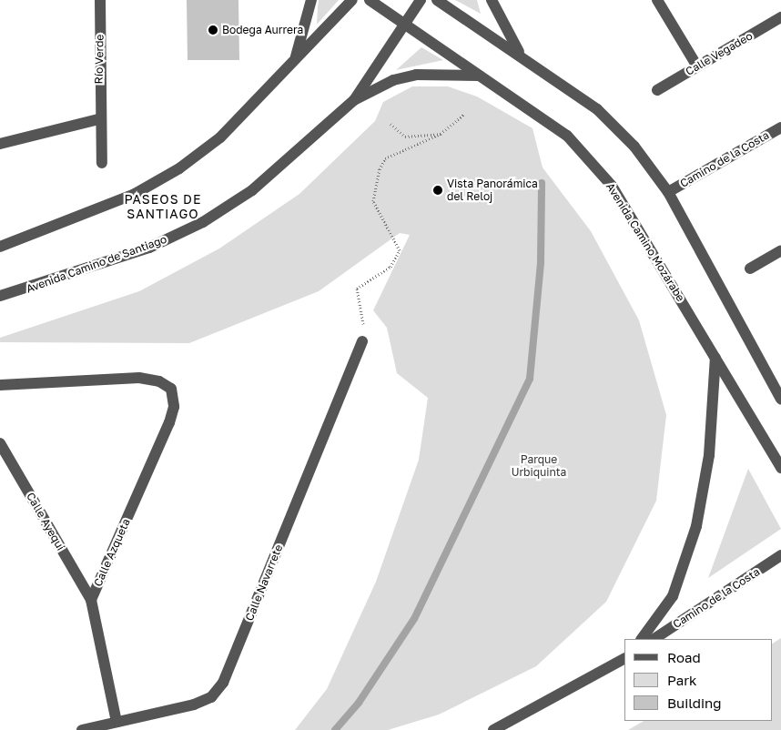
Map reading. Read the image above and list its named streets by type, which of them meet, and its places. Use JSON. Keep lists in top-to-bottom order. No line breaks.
{"streets":{"street":["Calle Vegadeo","Río Verde","Camino de la Costa","Avenida Camino Mozárabe","Avenida Camino de Santiago","Calle Ayequi","Calle Azqueta","Calle Navarrete"]},"crossings":[["Avenida Camino Mozárabe","Avenida Camino de Santiago"],["Calle Ayequi","Calle Azqueta"],["Calle Azqueta","Calle Navarrete"]],"districts":["PASEOS DE SANTIAGO"],"parks":["Parque Urbiquinta"],"places":["Bodega Aurrera","Vista Panorámica del Reloj"],"legend":["Road","Park","Building"]}
